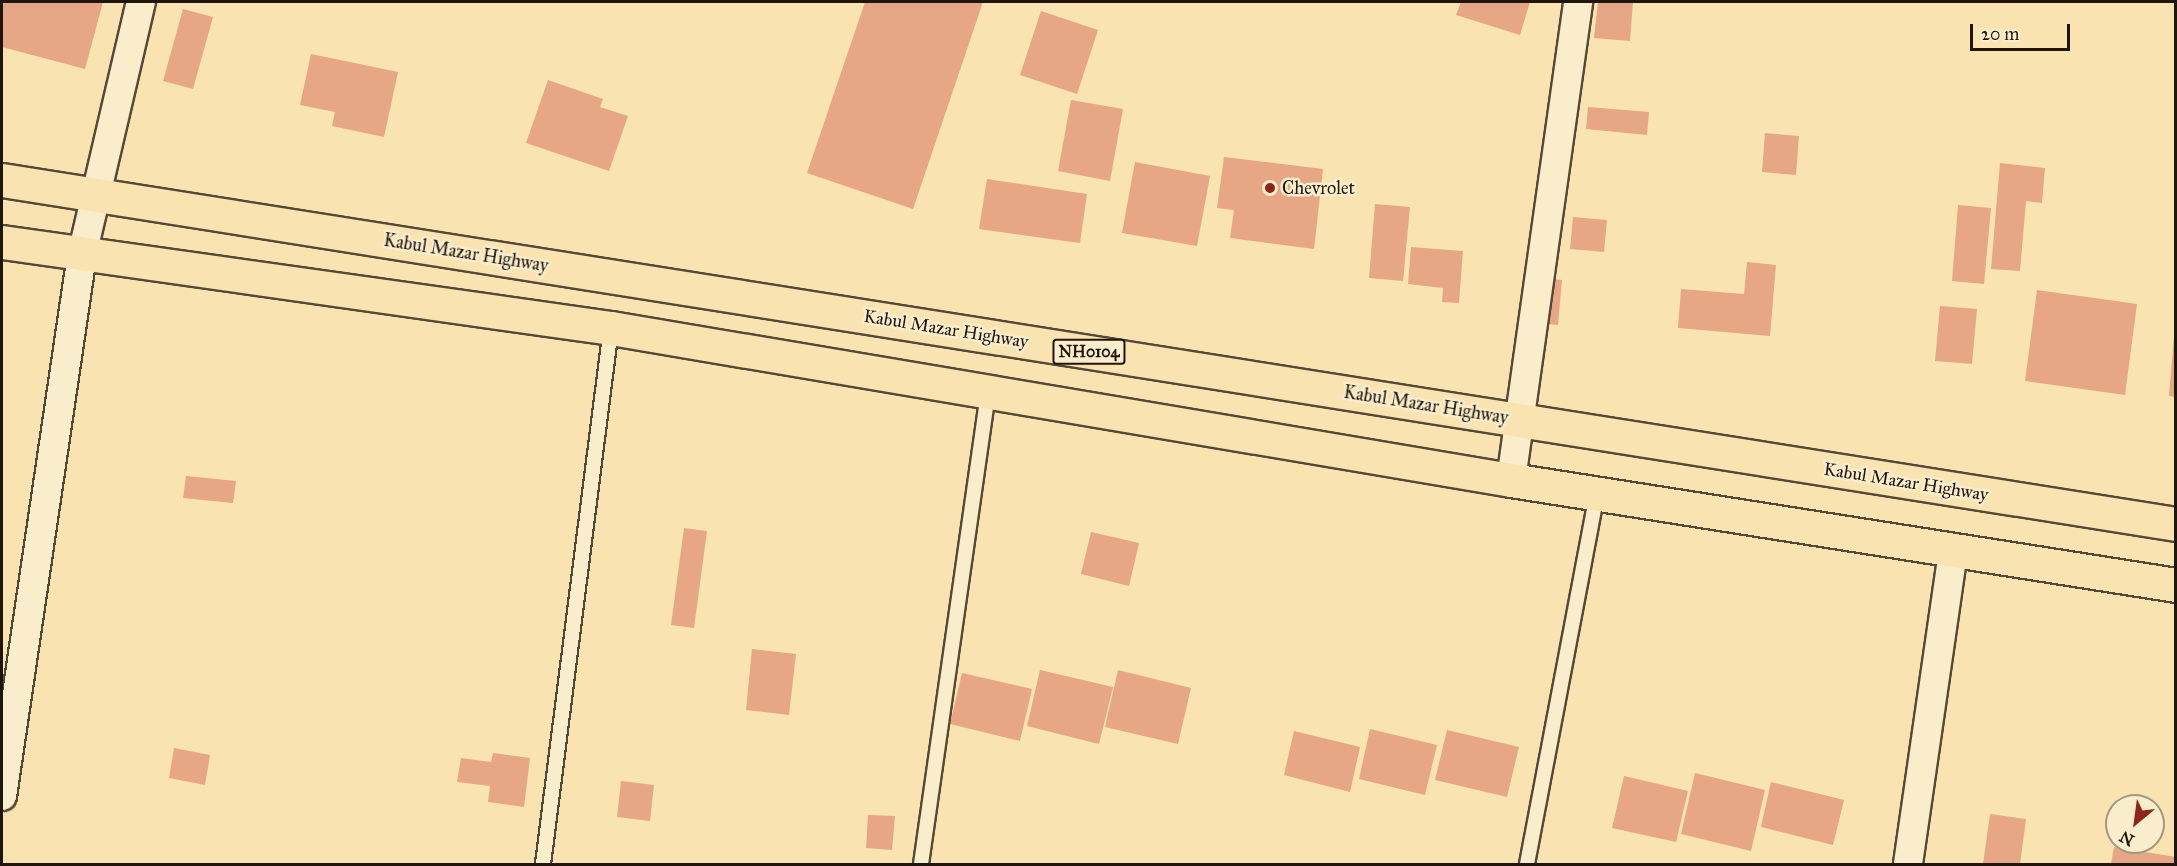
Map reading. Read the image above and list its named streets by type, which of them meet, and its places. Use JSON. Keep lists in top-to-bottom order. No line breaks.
{"streets":{"highway":["Kabul Mazar Highway","NH0104"]},"places":["Chevrolet"],"scale_bar":"20 m","north":"bottom left"}
